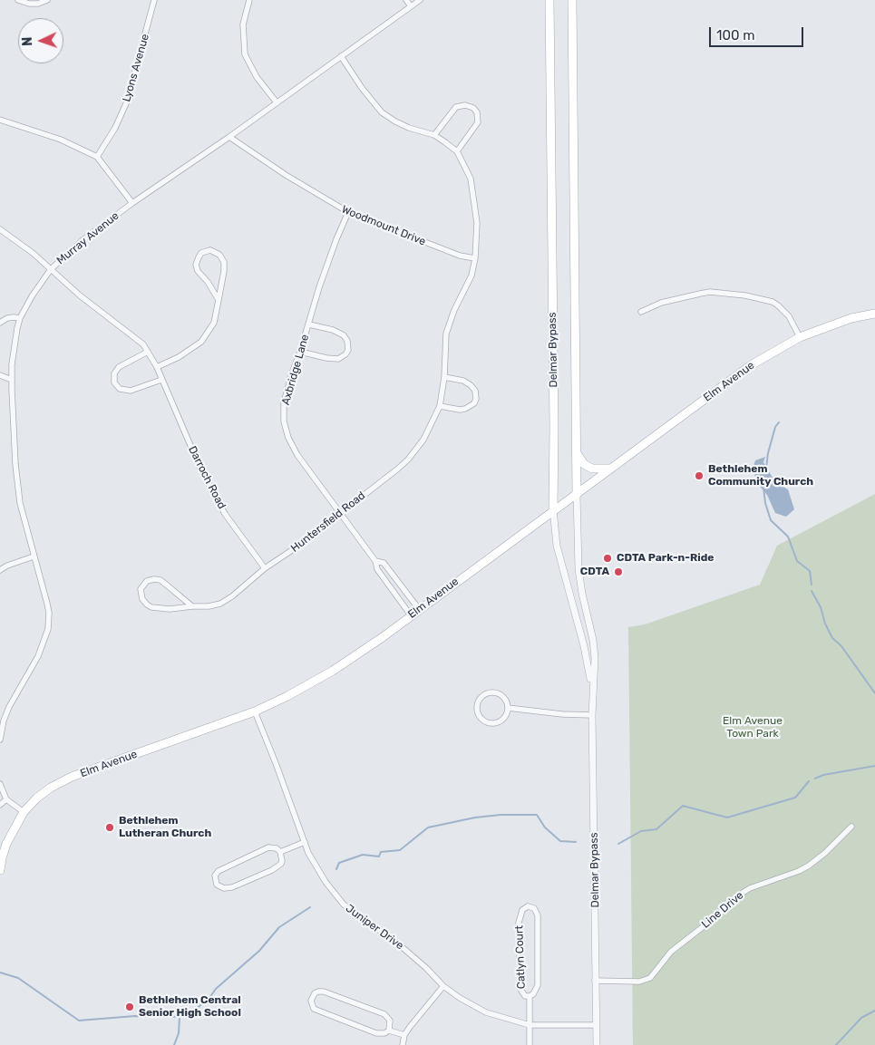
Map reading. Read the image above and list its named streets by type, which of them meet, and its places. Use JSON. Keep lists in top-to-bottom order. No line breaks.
{"streets":{"main road":["Delmar Bypass","Elm Avenue"],"street":["Lyons Avenue","Woodmount Drive","Murray Avenue","Axbridge Lane","Darroch Road","Huntersfield Road","Line Drive","Juniper Drive","Catlyn Court"]},"crossings":[["Woodmount Drive","Murray Avenue"],["Woodmount Drive","Axbridge Lane"],["Woodmount Drive","Huntersfield Road"],["Murray Avenue","Darroch Road"],["Murray Avenue","Huntersfield Road"],["Delmar Bypass","Elm Avenue"],["Delmar Bypass","Line Drive"],["Delmar Bypass","Juniper Drive"],["Axbridge Lane","Elm Avenue"],["Axbridge Lane","Huntersfield Road"],["Elm Avenue","Juniper Drive"],["Darroch Road","Huntersfield Road"],["Juniper Drive","Catlyn Court"]],"parks":["Elm Avenue Town Park"],"places":["Bethlehem Community Church","CDTA Park-n-Ride","CDTA","Bethlehem Lutheran Church","Bethlehem Central Senior High School"],"scale_bar":"100 m","north":"left"}
